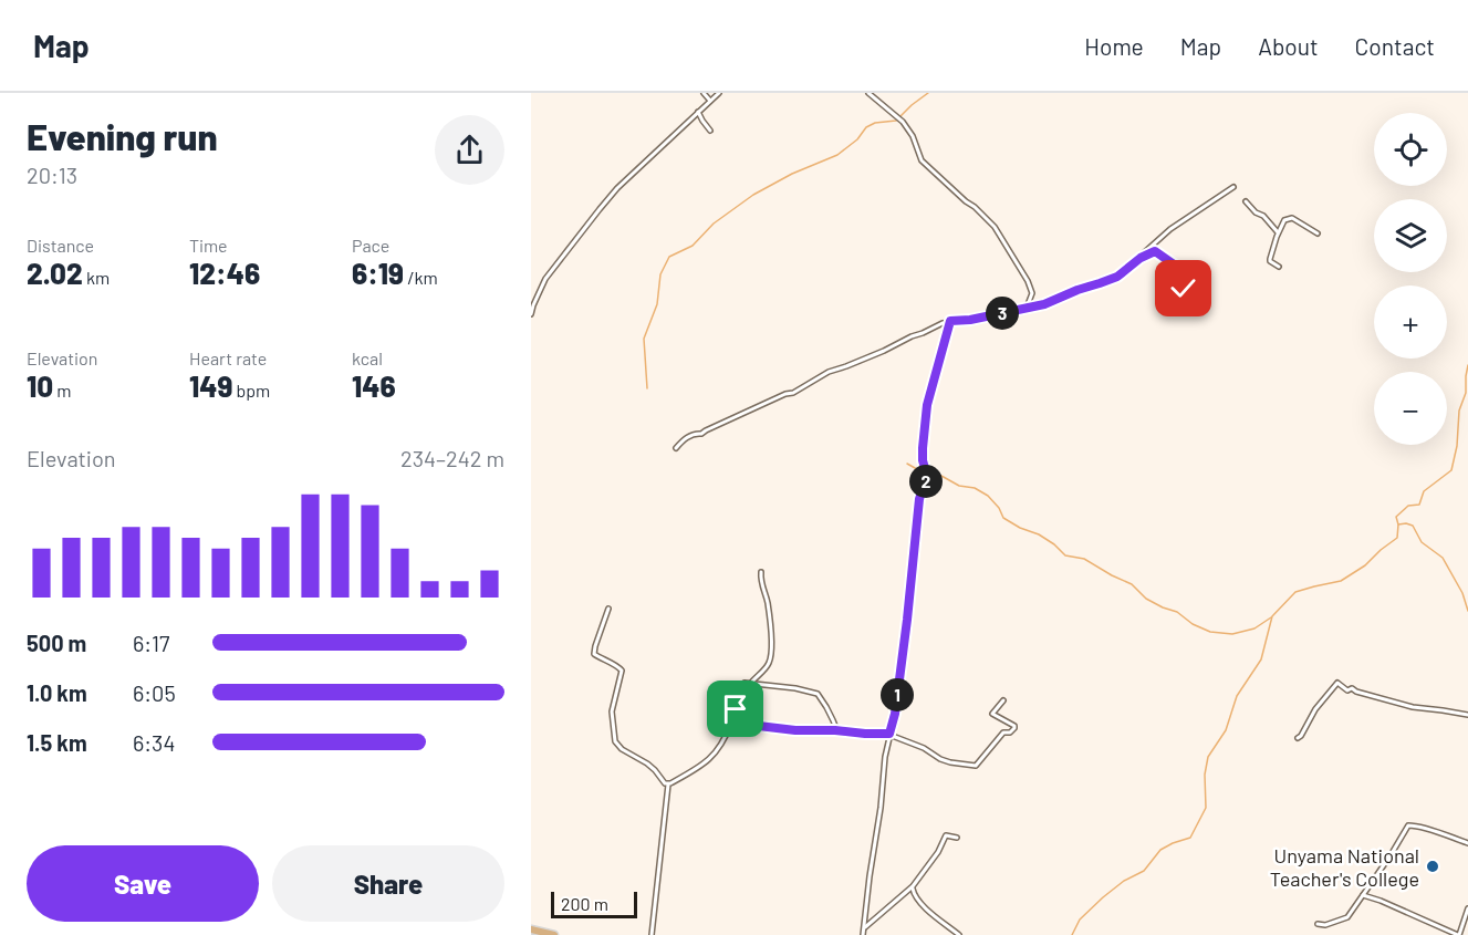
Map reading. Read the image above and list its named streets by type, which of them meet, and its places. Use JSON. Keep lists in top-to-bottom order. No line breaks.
{"places":["Unyama National Teacher's College"],"scale_bar":"200 m","page":{"header":"Map","nav":["Home","Map","About","Contact"],"heading":["Evening run","20:13"],"map_buttons":["+","−"],"stats":[["Distance","2.02 km"],["Time","12:46"],["Pace","6:19 /km"],["Elevation","10 m"],["Heart rate","149 bpm"],["kcal","146"]],"pins":["3","2","1"],"chart":["Elevation","234–242 m"],"list":[{"name":"500 m","note":"6:17"},{"name":"1.0 km","note":"6:05"},{"name":"1.5 km","note":"6:34"}],"buttons":["Save","Share"],"scale":"200 m"}}
